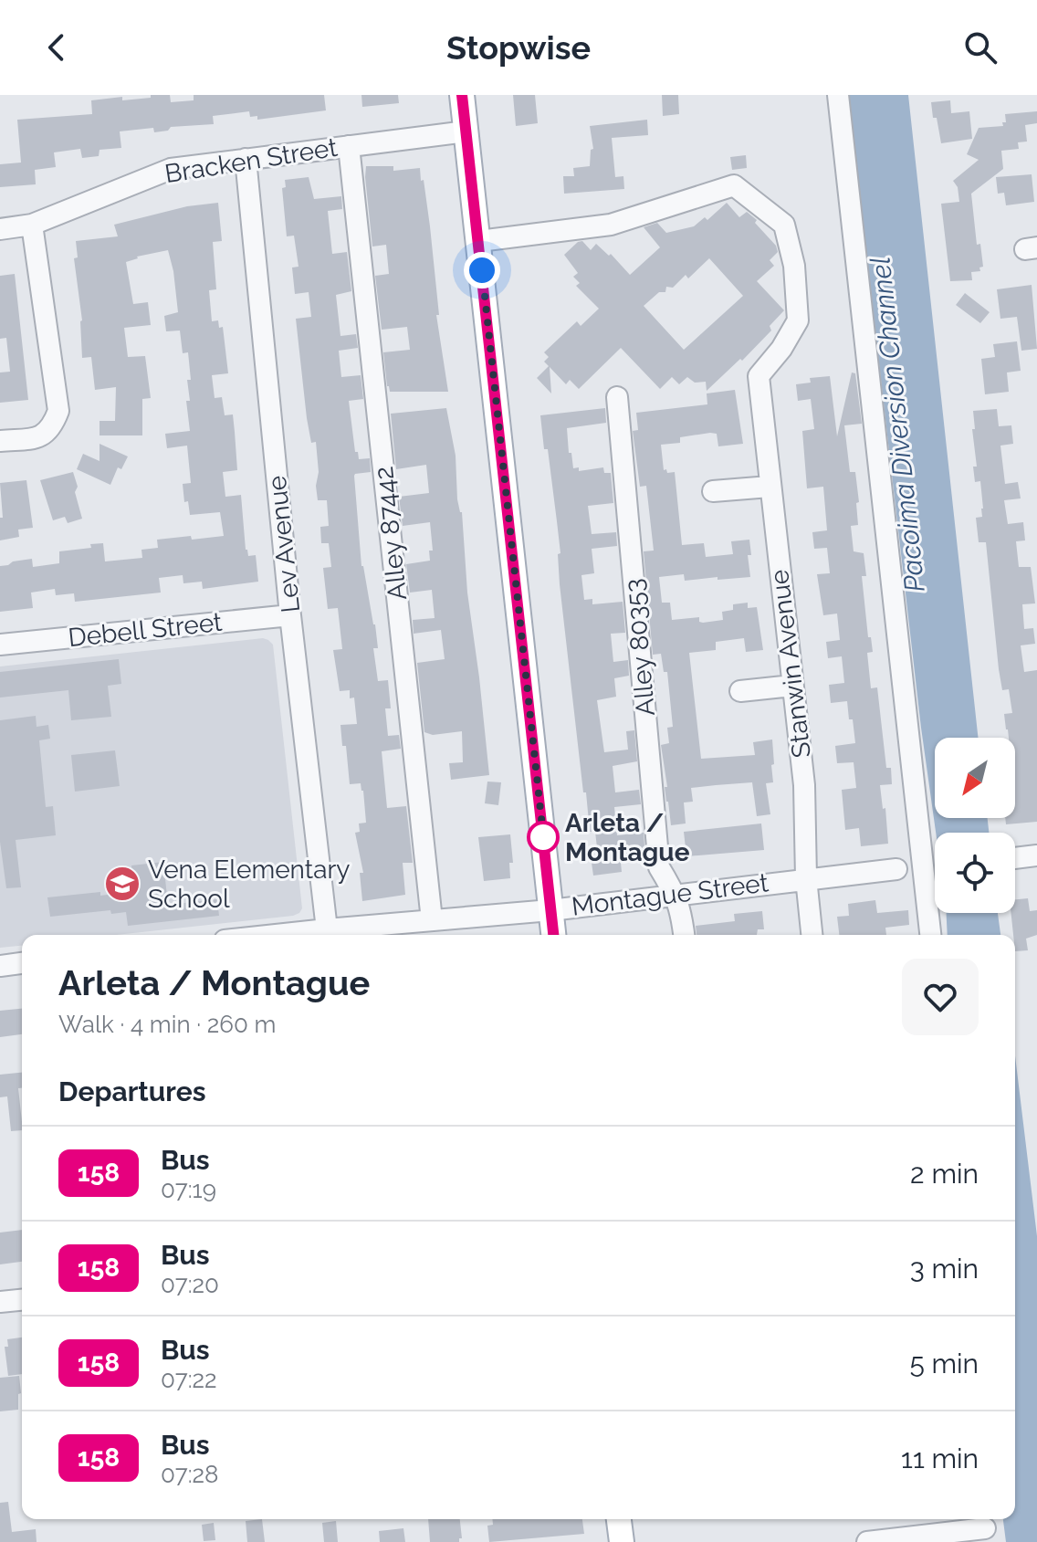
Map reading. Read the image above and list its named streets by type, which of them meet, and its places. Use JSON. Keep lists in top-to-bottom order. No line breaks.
{"streets":{"street":["Bracken Street","Alley 87442","Lev Avenue","Debell Street","Alley 80353","Stanwin Avenue","Montague Street"]},"crossings":[["Bracken Street","Alley 87442"],["Bracken Street","Lev Avenue"],["Alley 87442","Montague Street"],["Lev Avenue","Debell Street"],["Lev Avenue","Montague Street"],["Alley 80353","Montague Street"],["Stanwin Avenue","Montague Street"]],"water":["Pacoima Diversion Channel"],"places":{"other":["Arleta / Montague"],"school or university":["Vena Elementary School"]},"lines":["bus line 158"],"north":"bottom left","page":{"header":"Stopwise","heading":[["Arleta / Montague","Walk · 4 min · 260 m"],"Departures"],"list":[{"mark":"158","name":"Bus","note":"07:19","value":"2 min"},{"mark":"158","name":"Bus","note":"07:20","value":"3 min"},{"mark":"158","name":"Bus","note":"07:22","value":"5 min"},{"mark":"158","name":"Bus","note":"07:28","value":"11 min"}]}}
